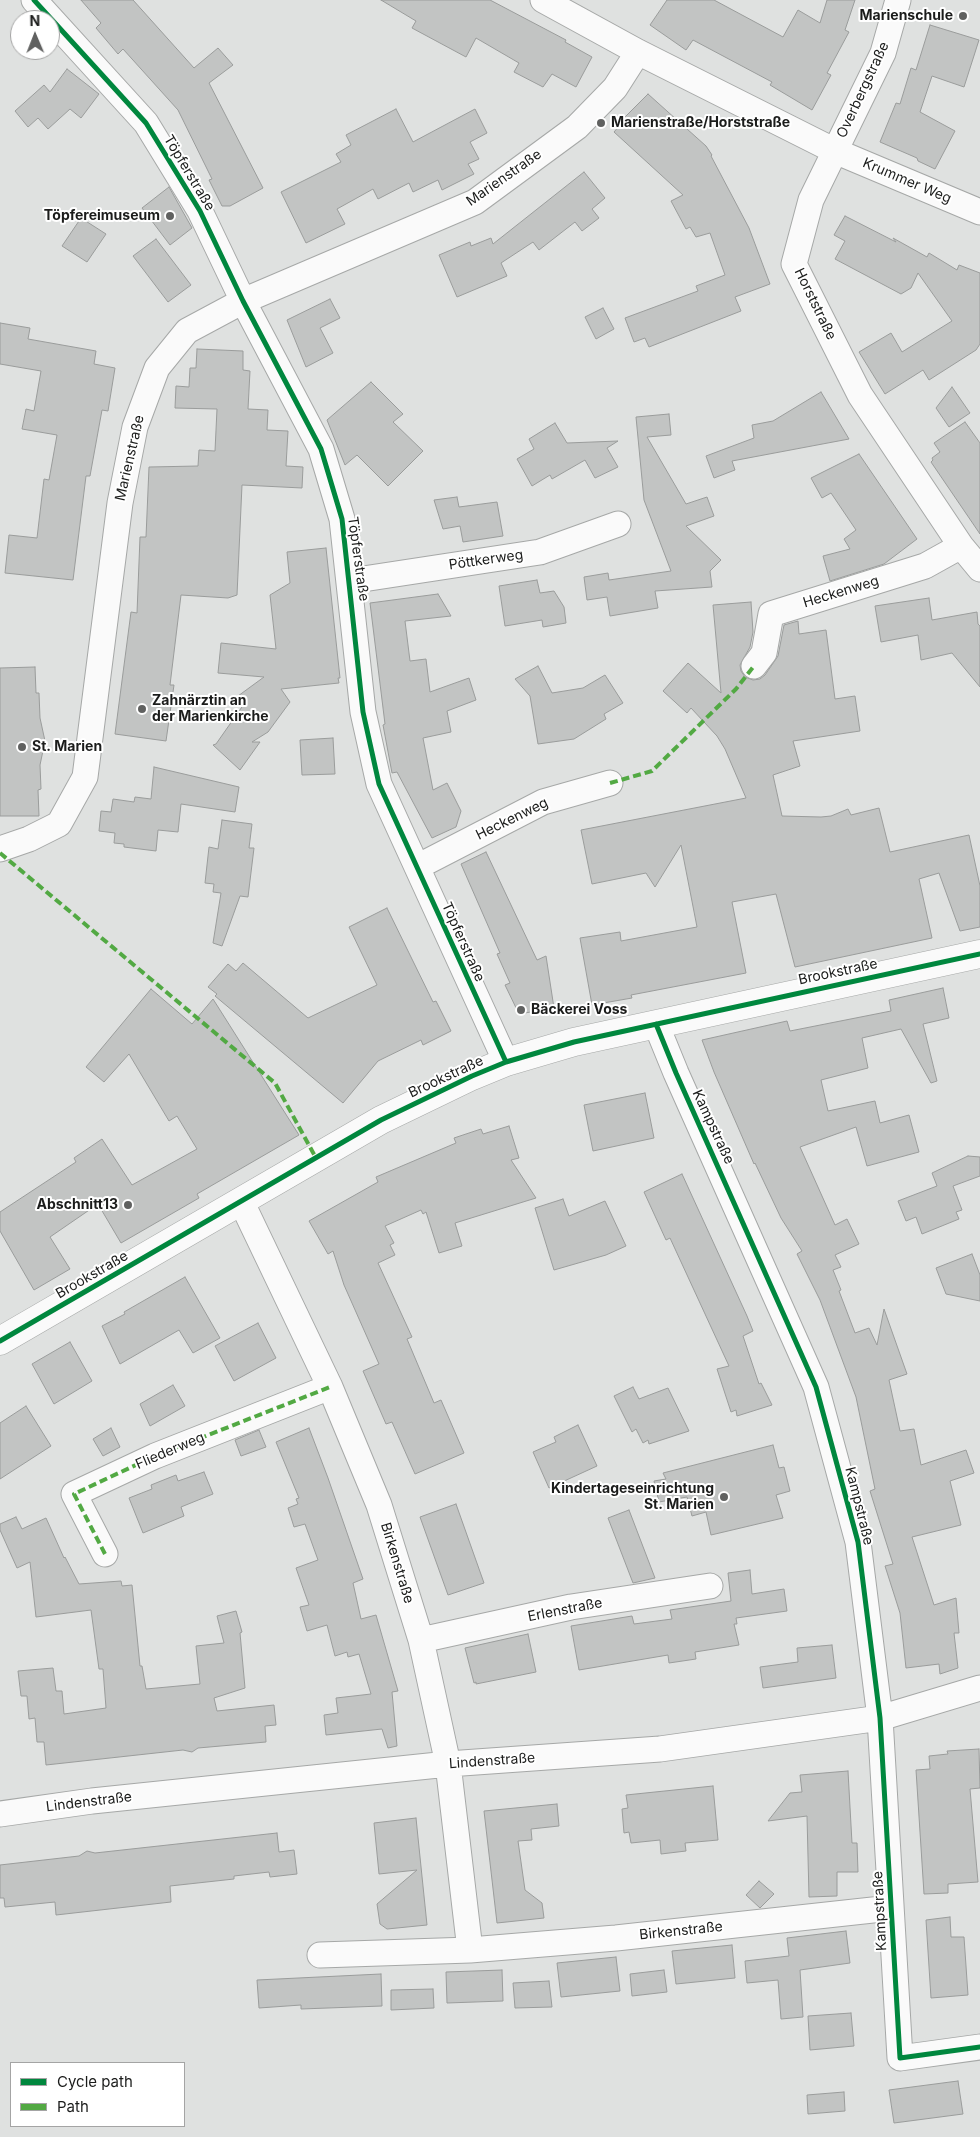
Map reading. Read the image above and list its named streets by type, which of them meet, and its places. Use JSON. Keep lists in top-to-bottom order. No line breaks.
{"streets":{"main road":["Brookstraße"],"street":["Overbergstraße","Töpferstraße","Marienstraße","Krummer Weg","Horststraße","Pöttkerweg","Heckenweg","Kampstraße","Fliederweg","Birkenstraße","Erlenstraße","Lindenstraße"]},"crossings":[["Overbergstraße","Krummer Weg"],["Overbergstraße","Horststraße"],["Töpferstraße","Marienstraße"],["Töpferstraße","Pöttkerweg"],["Töpferstraße","Heckenweg"],["Töpferstraße","Brookstraße"],["Krummer Weg","Horststraße"],["Horststraße","Heckenweg"],["Brookstraße","Kampstraße"],["Brookstraße","Birkenstraße"],["Kampstraße","Birkenstraße"],["Kampstraße","Lindenstraße"],["Fliederweg","Birkenstraße"],["Birkenstraße","Erlenstraße"],["Birkenstraße","Lindenstraße"]],"places":["Marienschule","Marienstraße/Horststraße","Töpfereimuseum","Zahnärztin an der Marienkirche","St. Marien","Bäckerei Voss","Abschnitt13","Kindertageseinrichtung St. Marien"],"legend":["Cycle path","Path"],"north":"top"}
